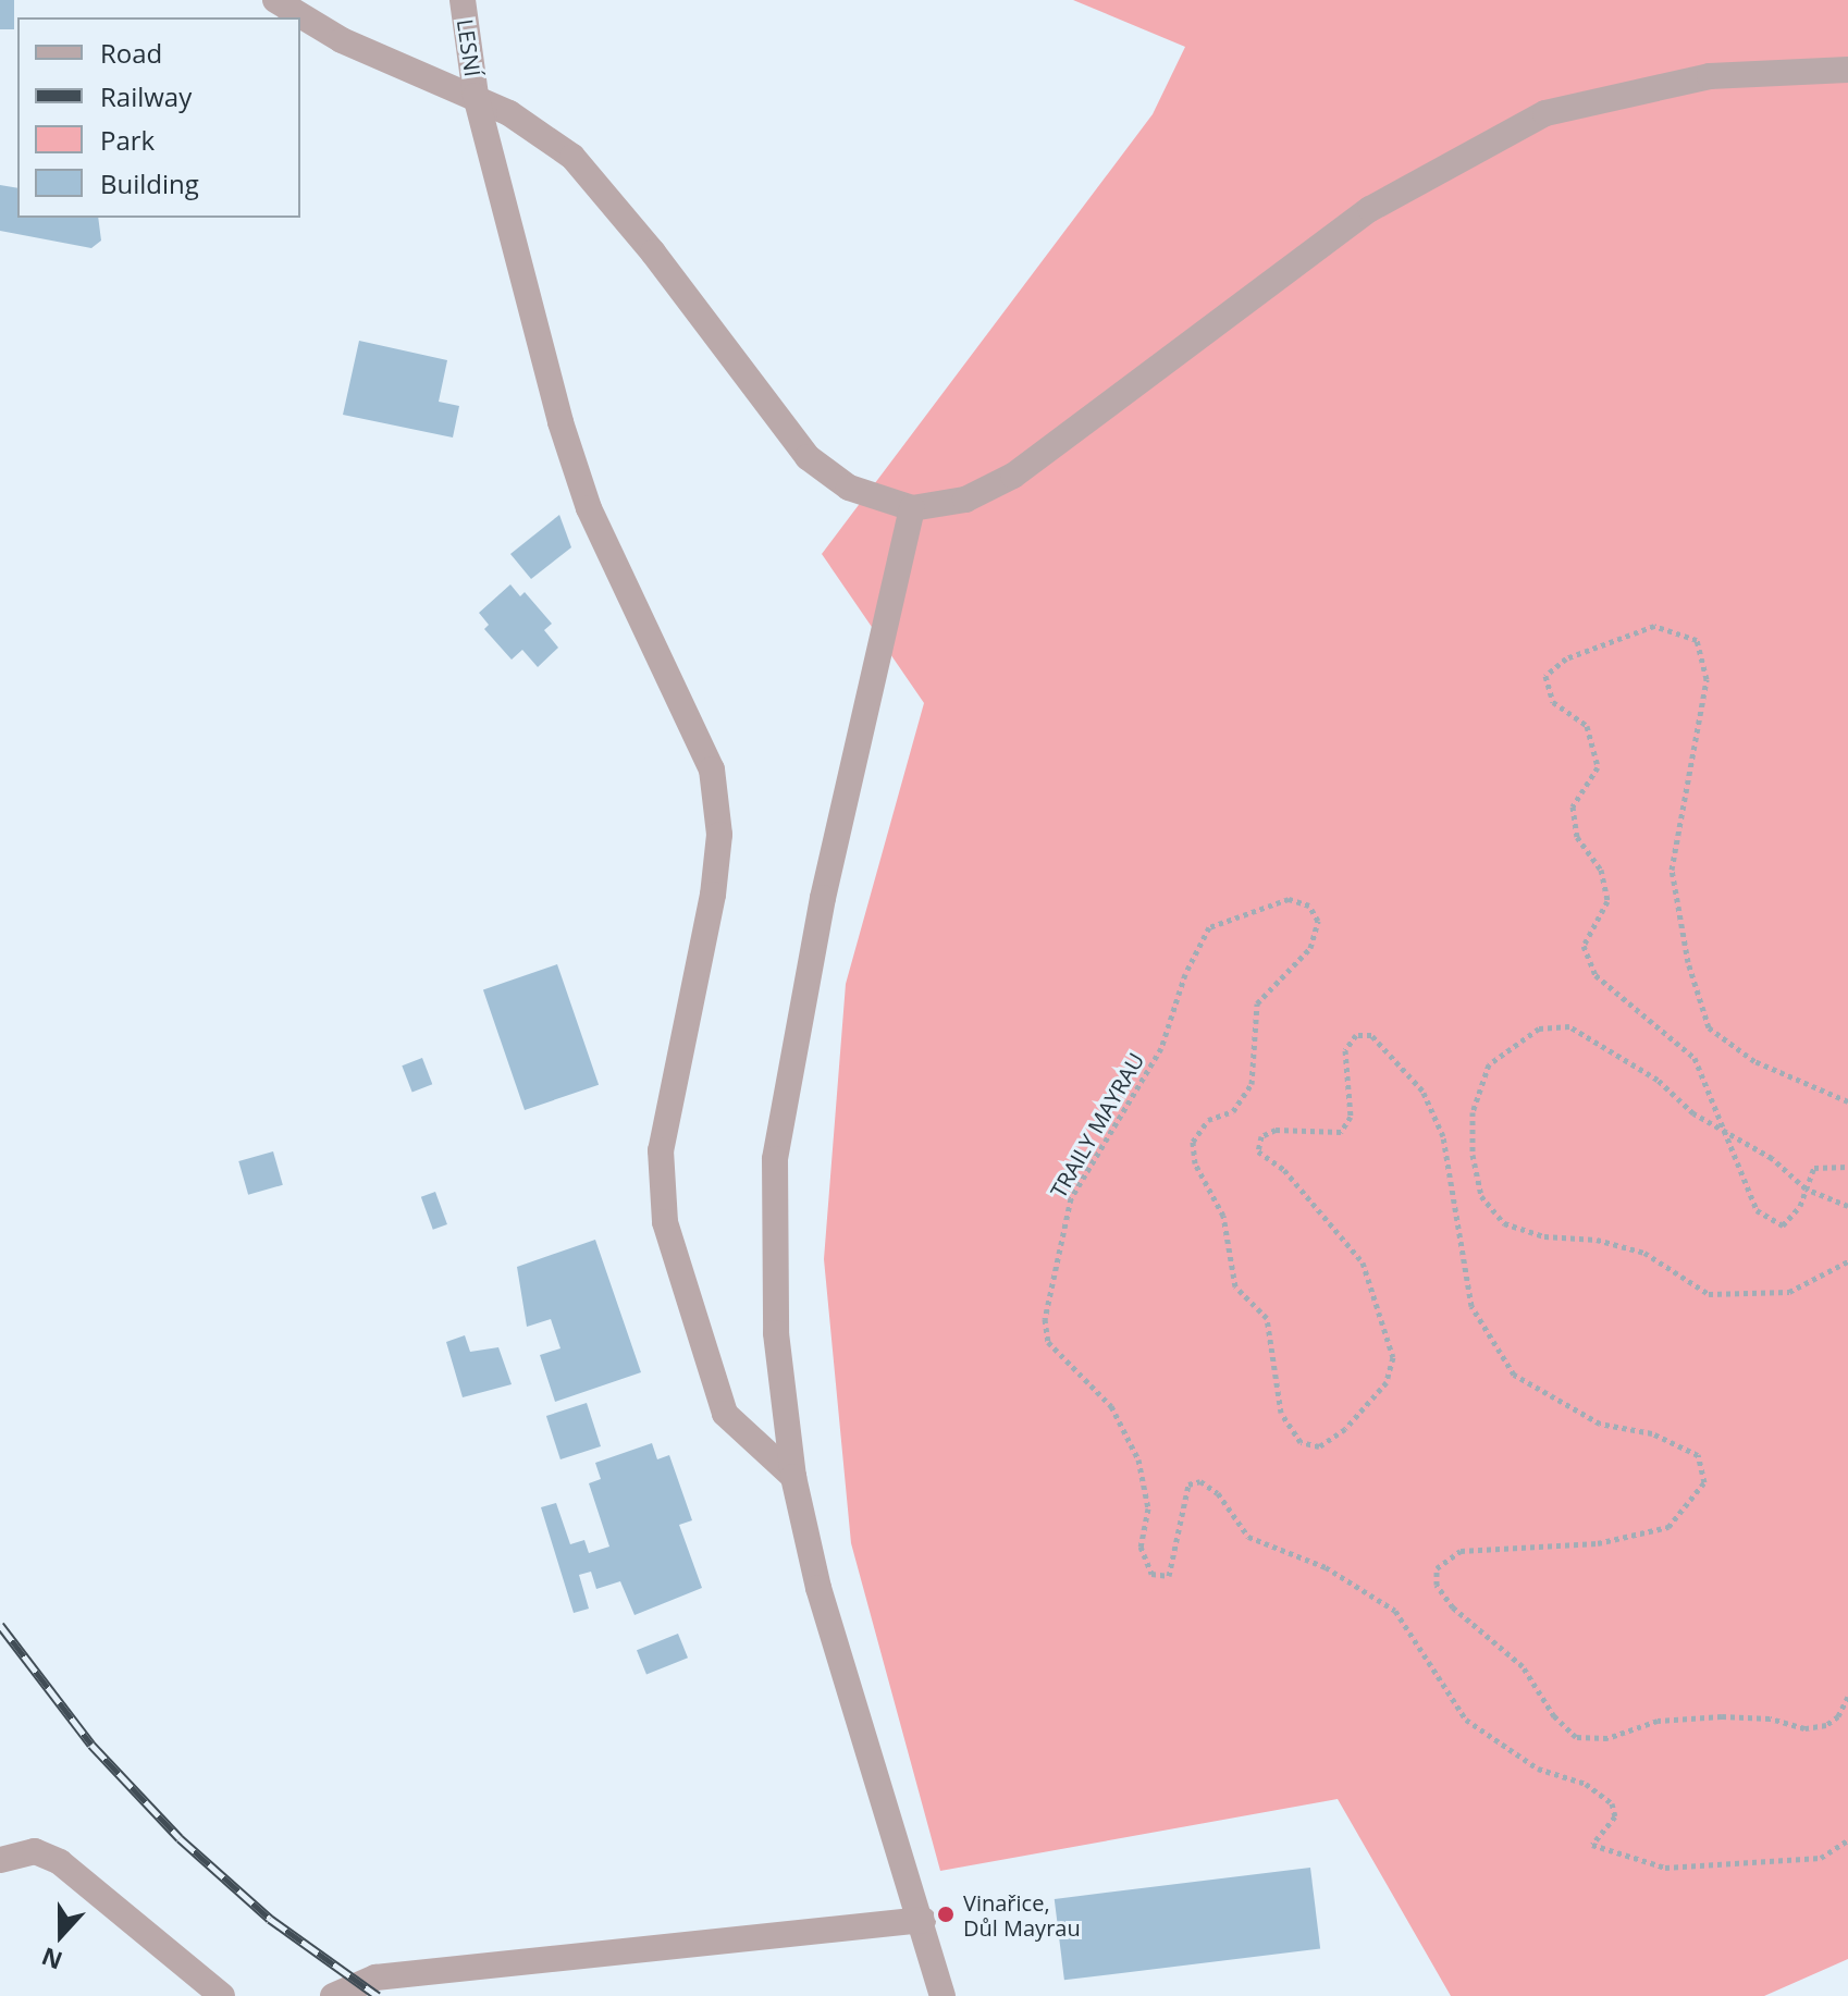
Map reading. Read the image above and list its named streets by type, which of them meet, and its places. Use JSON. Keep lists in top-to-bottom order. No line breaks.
{"streets":{"street":["LESNÍ"],"path":["TRAILY MAYRAU"]},"places":["Vinařice, Důl Mayrau"],"legend":["Road","Railway","Park","Building"],"north":"bottom"}
